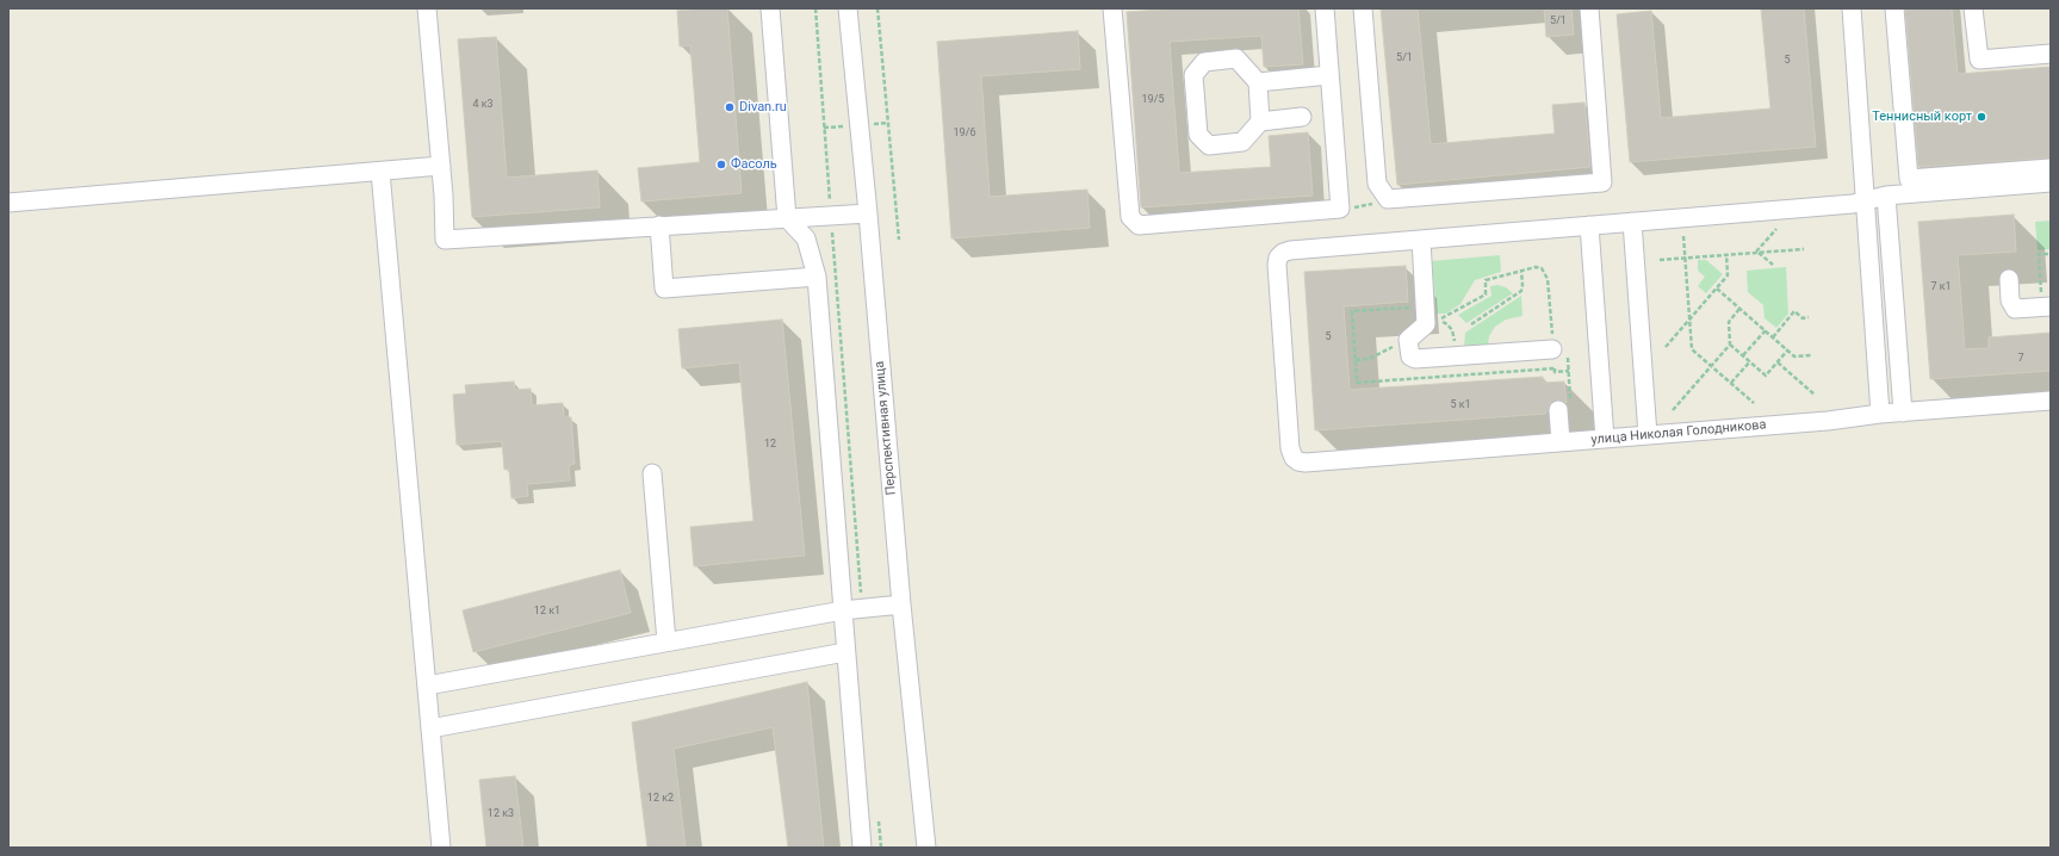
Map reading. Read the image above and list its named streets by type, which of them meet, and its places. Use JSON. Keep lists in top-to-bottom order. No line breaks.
{"streets":{"street":["Перспективная улица","улица Николая Голодникова"]},"places":["Divan.ru","Теннисный корт","Фасоль"],"house_numbers":["5/1","5/1","5","19/5","4 к3","19/6","7 к1","5","7","5 к1","12","12 к1","12 к2","12 к3"]}
